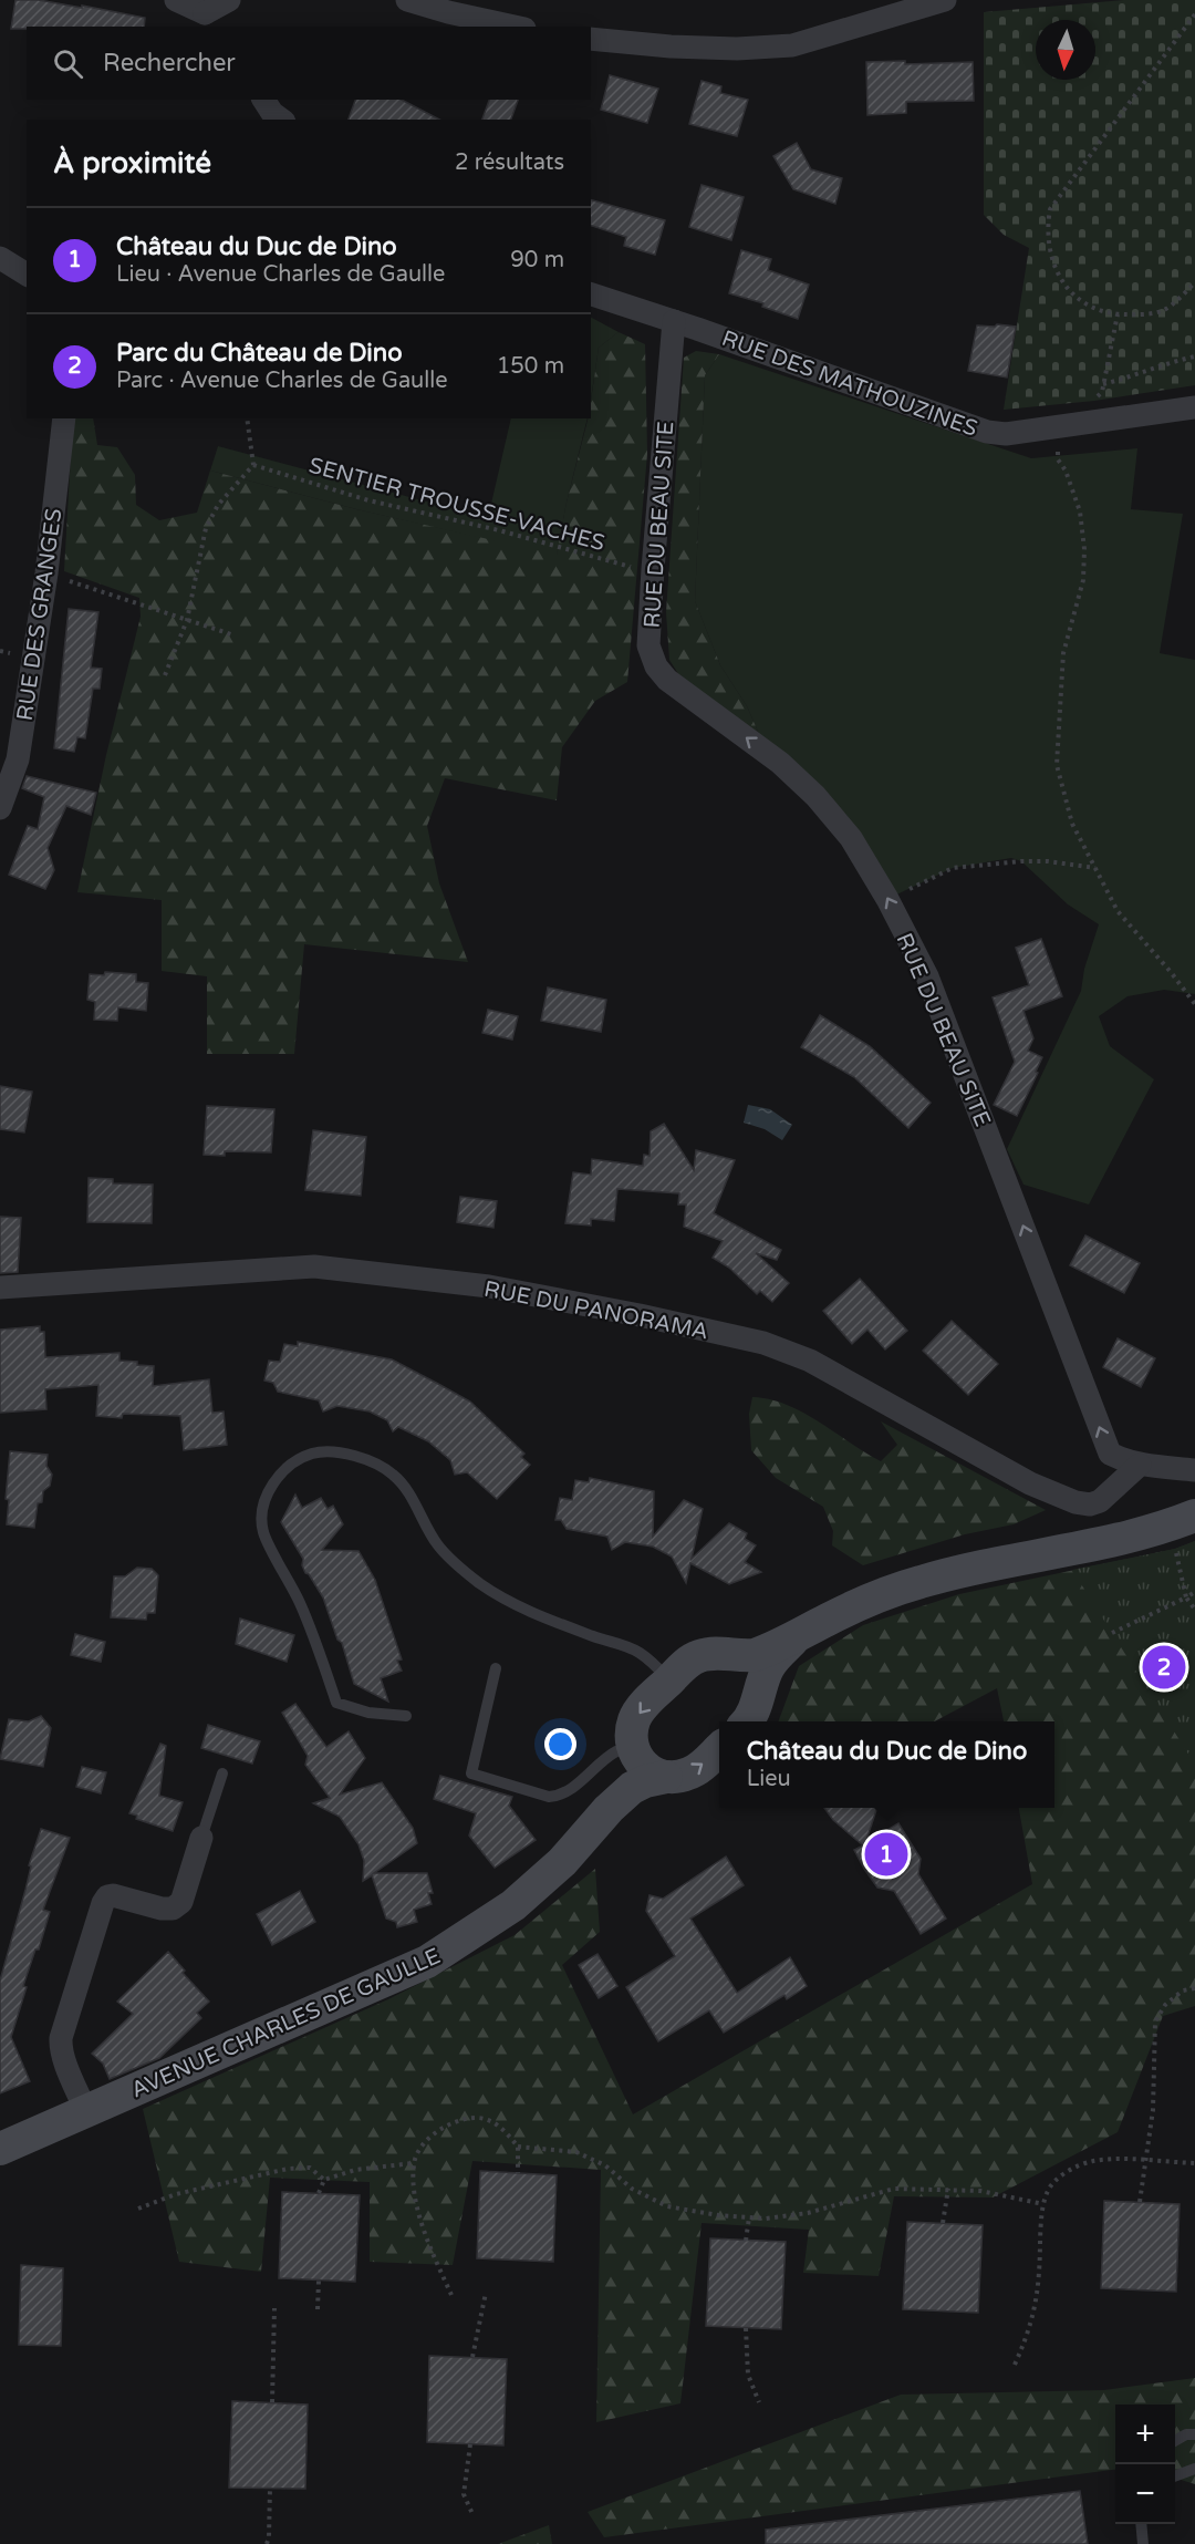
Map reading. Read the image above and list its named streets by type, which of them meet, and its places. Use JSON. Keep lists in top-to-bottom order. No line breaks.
{"streets":{"main road":["AVENUE CHARLES DE GAULLE"],"street":["RUE DES MATHOUZINES","RUE DU BEAU SITE","RUE DES GRANGES","RUE DU PANORAMA"],"path":["SENTIER TROUSSE-VACHES"]},"crossings":[["RUE DES MATHOUZINES","RUE DU BEAU SITE"],["SENTIER TROUSSE-VACHES","RUE DU BEAU SITE"],["RUE DU BEAU SITE","RUE DU PANORAMA"]],"one_way":["RUE DU BEAU SITE"],"north":"bottom","page":{"search":"Rechercher","heading":["À proximité","2 résultats"],"list":[{"mark":"1","name":"Château du Duc de Dino","note":"Lieu · Avenue Charles de Gaulle","value":"90 m"},{"mark":"2","name":"Parc du Château de Dino","note":"Parc · Avenue Charles de Gaulle","value":"150 m"}],"pins":["2","1"],"popup":["Château du Duc de Dino","Lieu"],"map_buttons":["+","−"]}}
